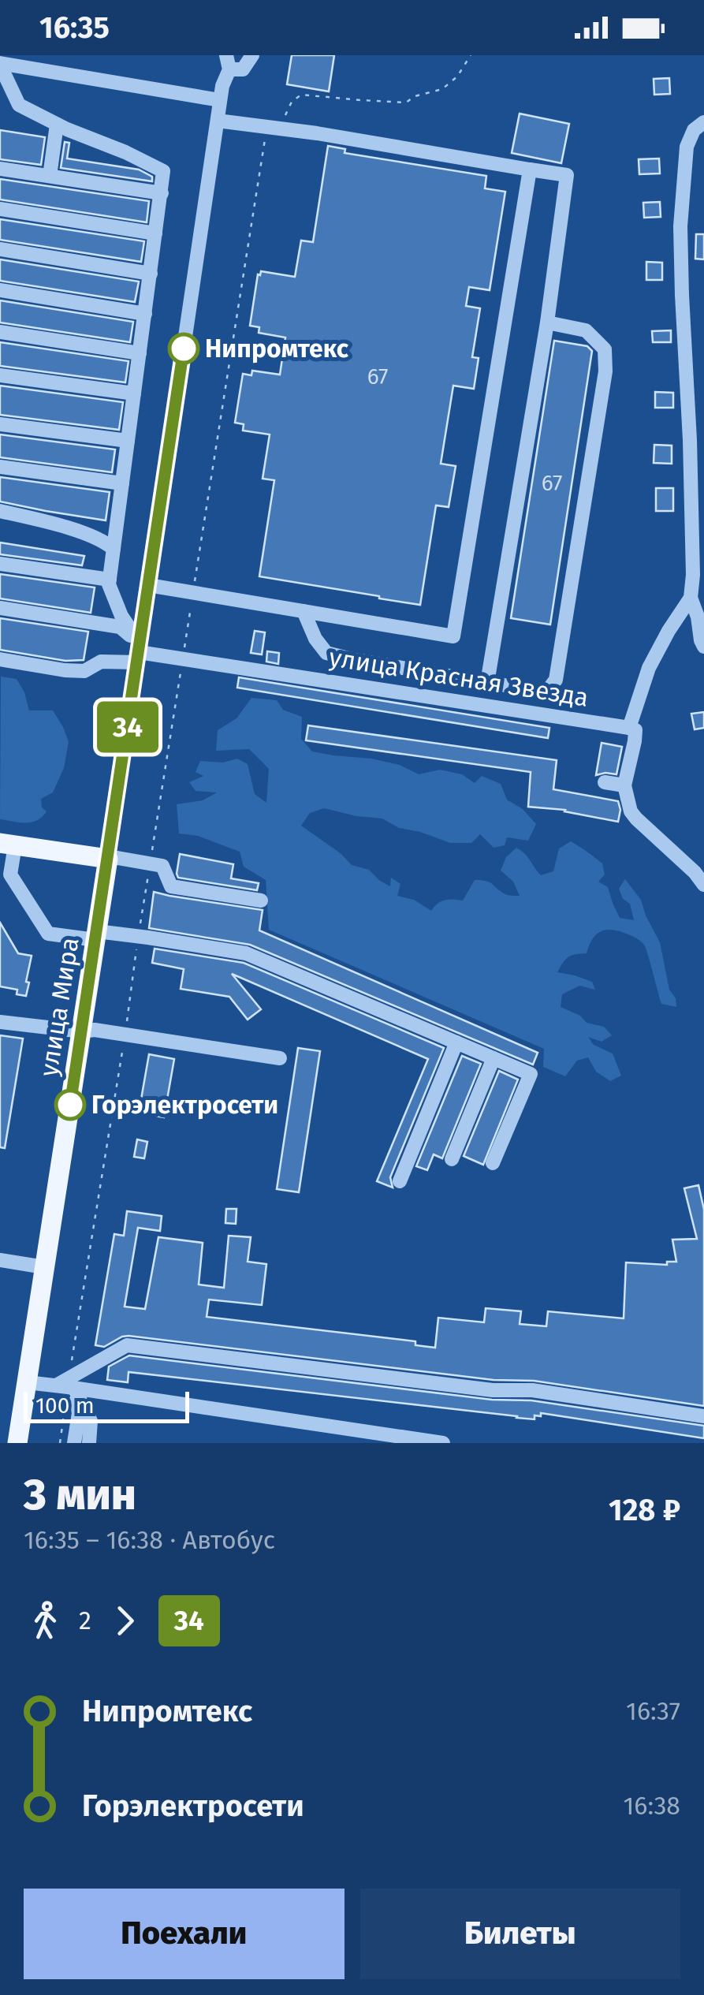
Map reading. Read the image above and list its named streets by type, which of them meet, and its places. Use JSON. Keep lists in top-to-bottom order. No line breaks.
{"streets":{"main road":["улица Мира"],"street":["улица Красная Звезда"]},"places":["Нипромтекс","Горэлектросети"],"lines":["bus line 34"],"house_numbers":["67","67"],"scale_bar":"100 m","page":{"status":"16:35","on_map":"34","scale":"100 m","heading":["3 мин","16:35 – 16:38 · Автобус","128 ₽"],"legs":["2","34"],"list":[{"name":"Нипромтекс","value":"16:37"},{"name":"Горэлектросети","value":"16:38"}],"buttons":["Поехали","Билеты"]}}
